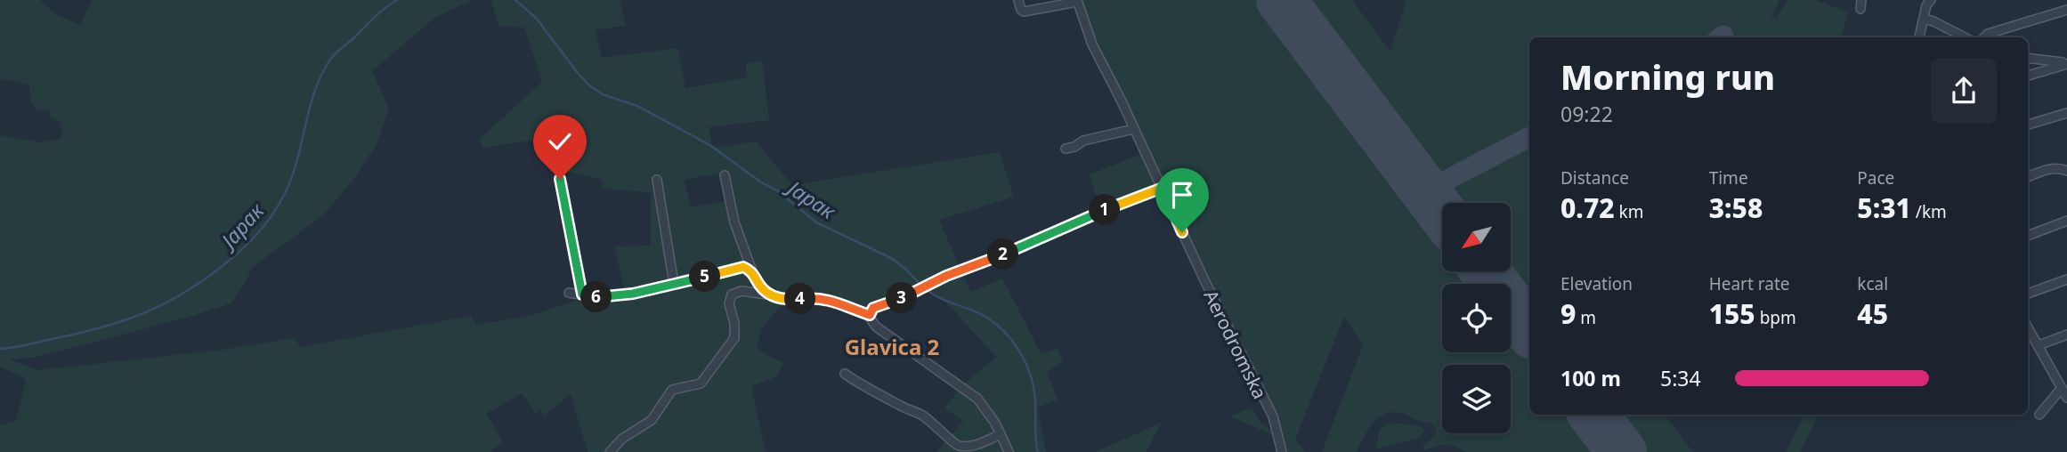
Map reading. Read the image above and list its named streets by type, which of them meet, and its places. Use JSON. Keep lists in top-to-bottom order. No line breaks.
{"streets":{"street":["Aerodromska"]},"districts":["Glavica 2"],"water":["Јарак"],"north":"bottom left","page":{"heading":["Morning run","09:22"],"stats":[["Distance","0.72 km"],["Time","3:58"],["Pace","5:31 /km"],["Elevation","9 m"],["Heart rate","155 bpm"],["kcal","45"]],"pins":["1","2","5","6","3","4"],"list":[{"name":"100 m","note":"5:34"}]}}
